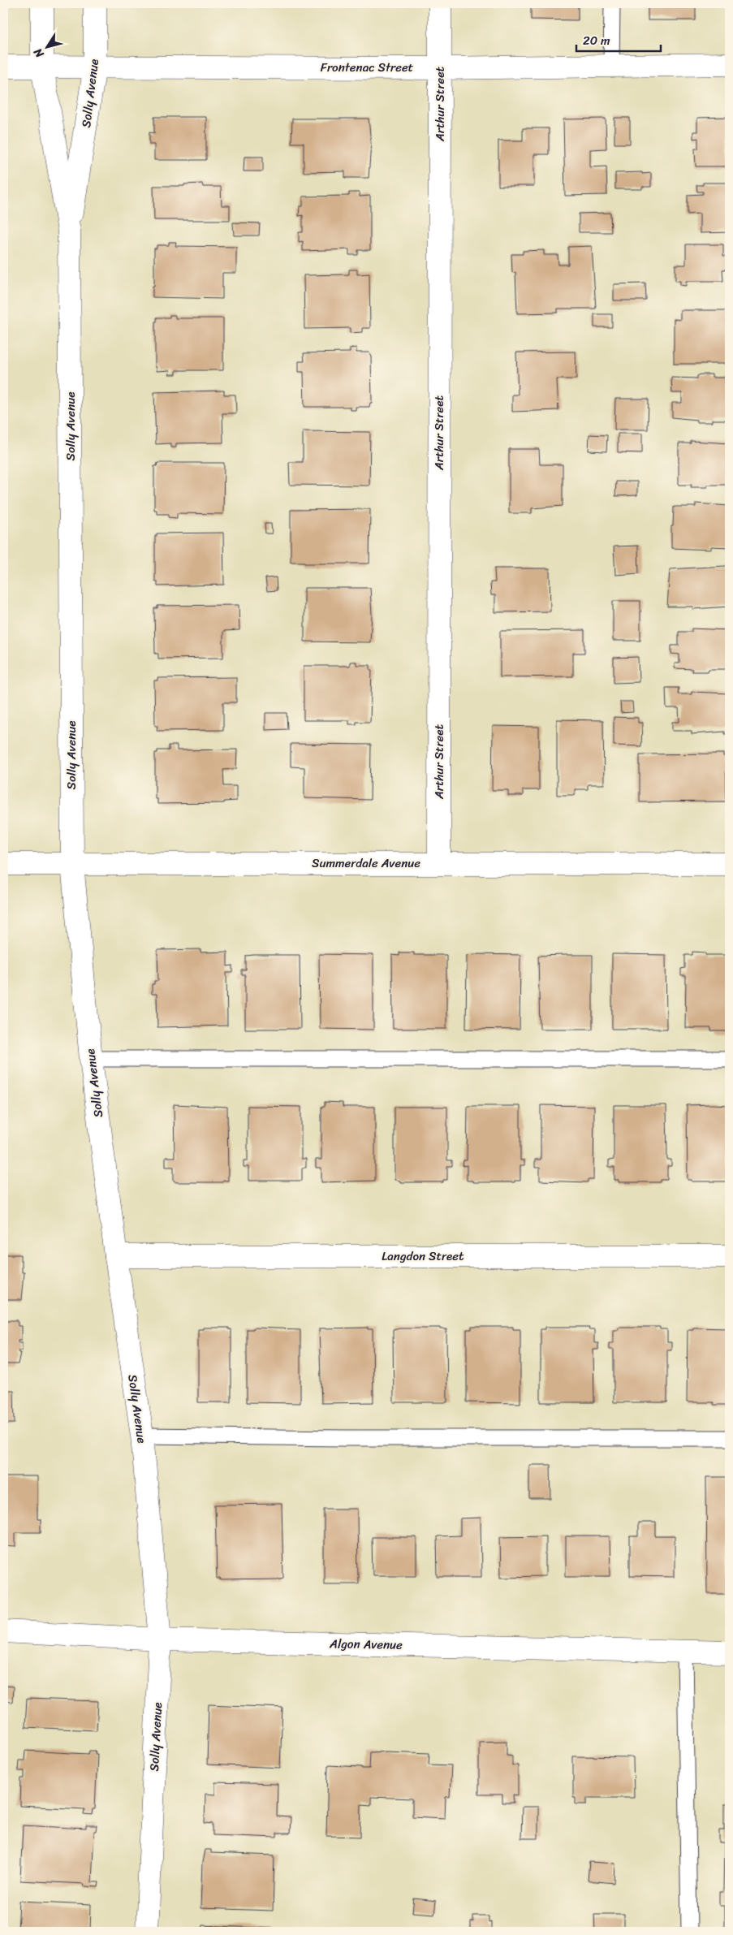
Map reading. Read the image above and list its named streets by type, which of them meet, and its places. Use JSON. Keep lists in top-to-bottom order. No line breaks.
{"streets":{"street":["Frontenac Street","Solly Avenue","Arthur Street","Summerdale Avenue","Langdon Street","Algon Avenue"]},"crossings":[["Frontenac Street","Solly Avenue"],["Frontenac Street","Arthur Street"],["Solly Avenue","Summerdale Avenue"],["Solly Avenue","Langdon Street"],["Solly Avenue","Algon Avenue"],["Arthur Street","Summerdale Avenue"]],"scale_bar":"20 m","north":"bottom left"}
